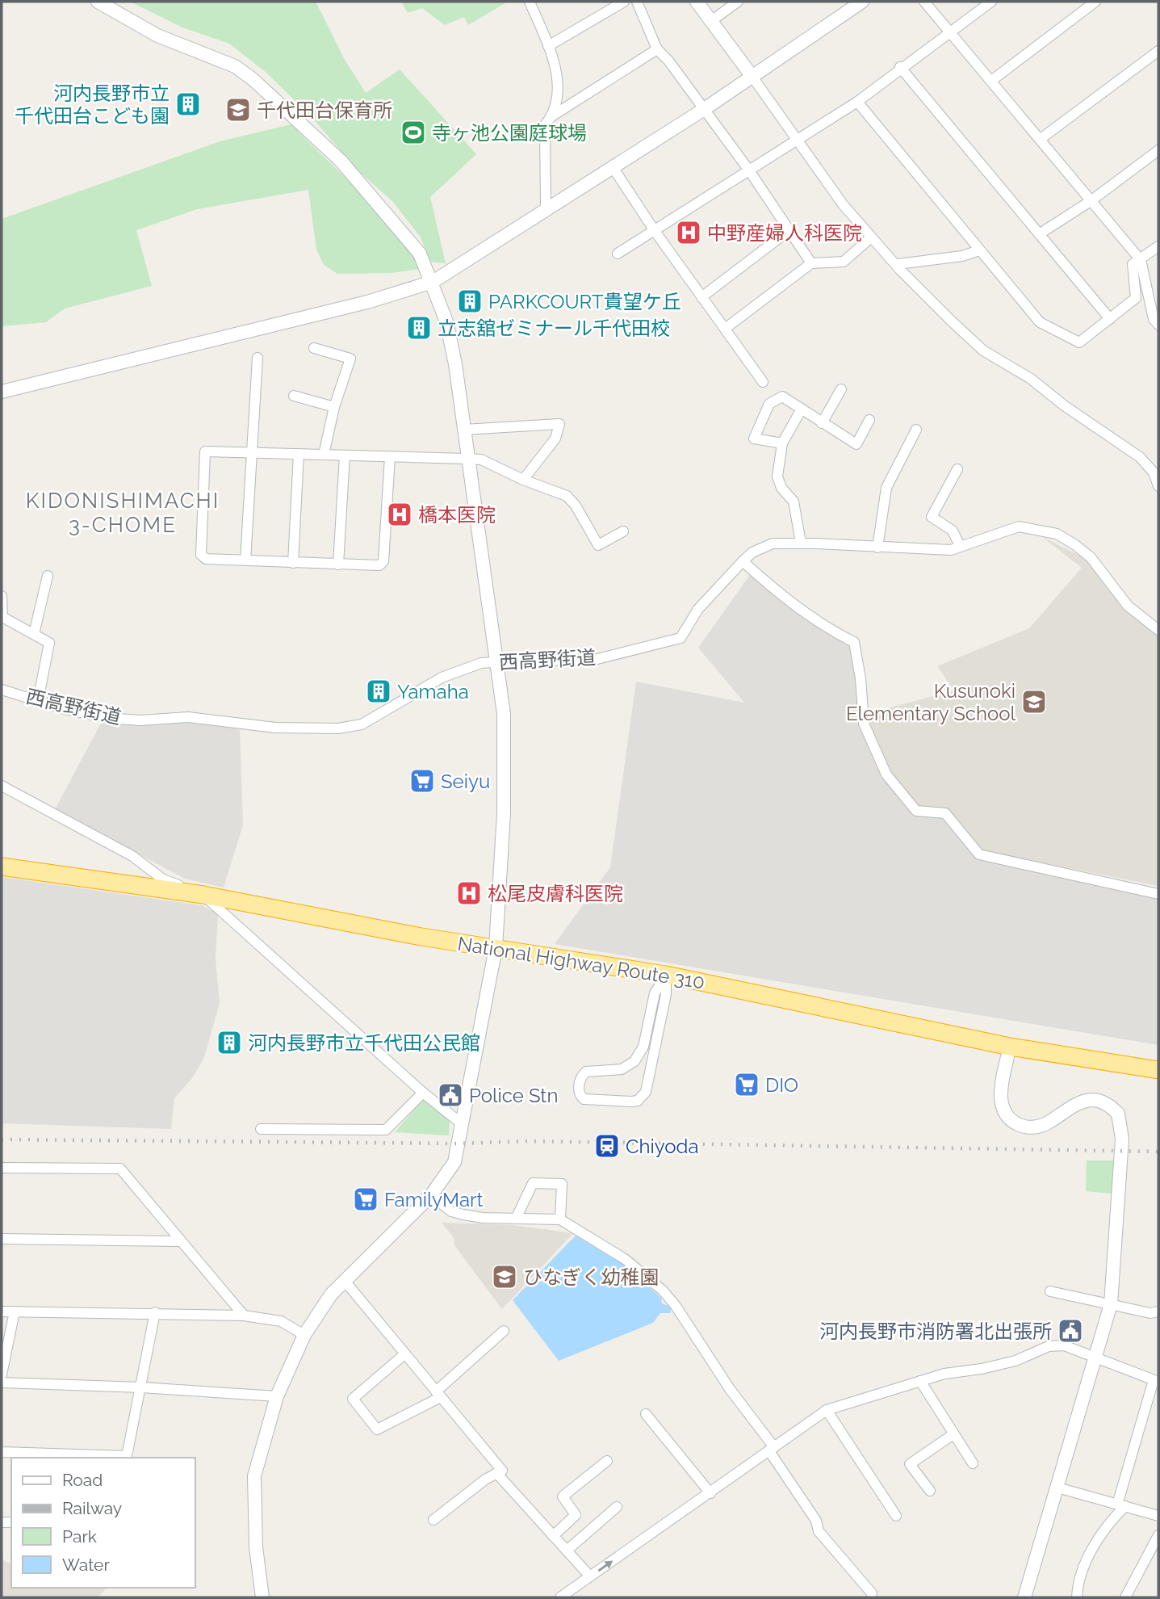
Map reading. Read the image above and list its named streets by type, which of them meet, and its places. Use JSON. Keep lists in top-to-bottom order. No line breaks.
{"streets":{"highway":["National Highway Route 310"],"street":["西高野街道"]},"districts":["KIDONISHIMACHI 3-CHOME"],"places":{"building":["河内長野市立 千代田台こども園","PARKCOURT貴望ケ丘","立志舘ゼミナール千代田校","Yamaha","河内長野市立千代田公民館"],"school or university":["千代田台保育所","Kusunoki Elementary School","ひなぎく幼稚園"],"sports":["寺ヶ池公園庭球場"],"hospital":["中野産婦人科医院","橋本医院","松尾皮膚科医院"],"supermarket":["Seiyu","DIO","FamilyMart"],"public building":["Police Stn","河内長野市消防署北出張所"],"station":["Chiyoda"]},"legend":["Road","Railway","Park","Water"]}
